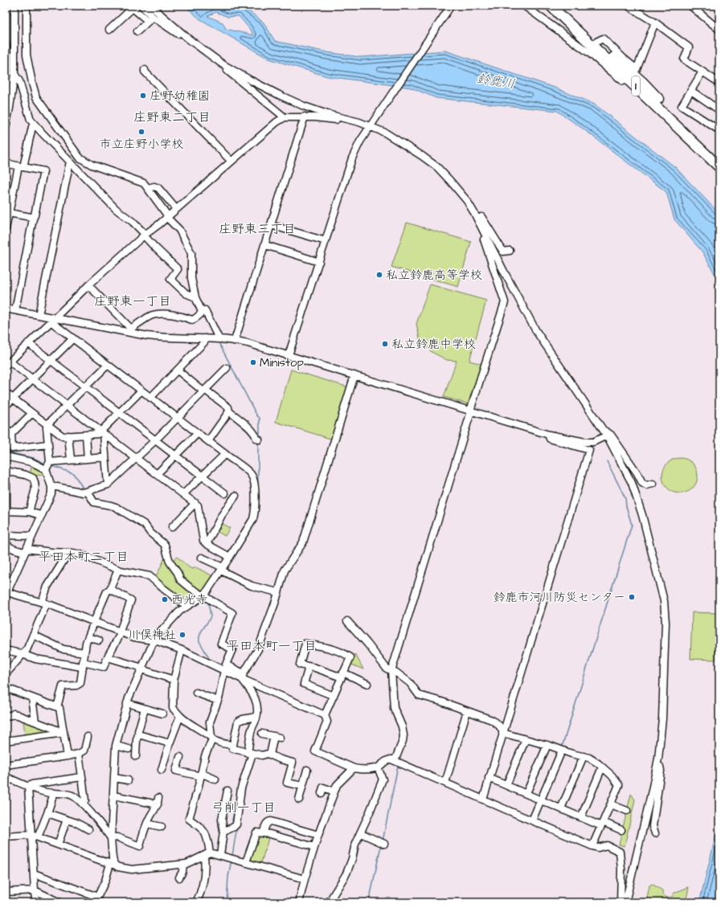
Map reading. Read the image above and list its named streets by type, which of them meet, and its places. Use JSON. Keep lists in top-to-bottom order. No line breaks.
{"streets":{"highway":["1"]},"districts":["庄野東二丁目","庄野東三丁目","庄野東一丁目","平田本町二丁目","平田本町一丁目","弓削一丁目"],"water":["鈴鹿川"],"places":["庄野幼稚園","市立庄野小学校","私立鈴鹿高等学校","私立鈴鹿中学校","Ministop","鈴鹿市河川防災センター","西光寺","川俣神社"]}
